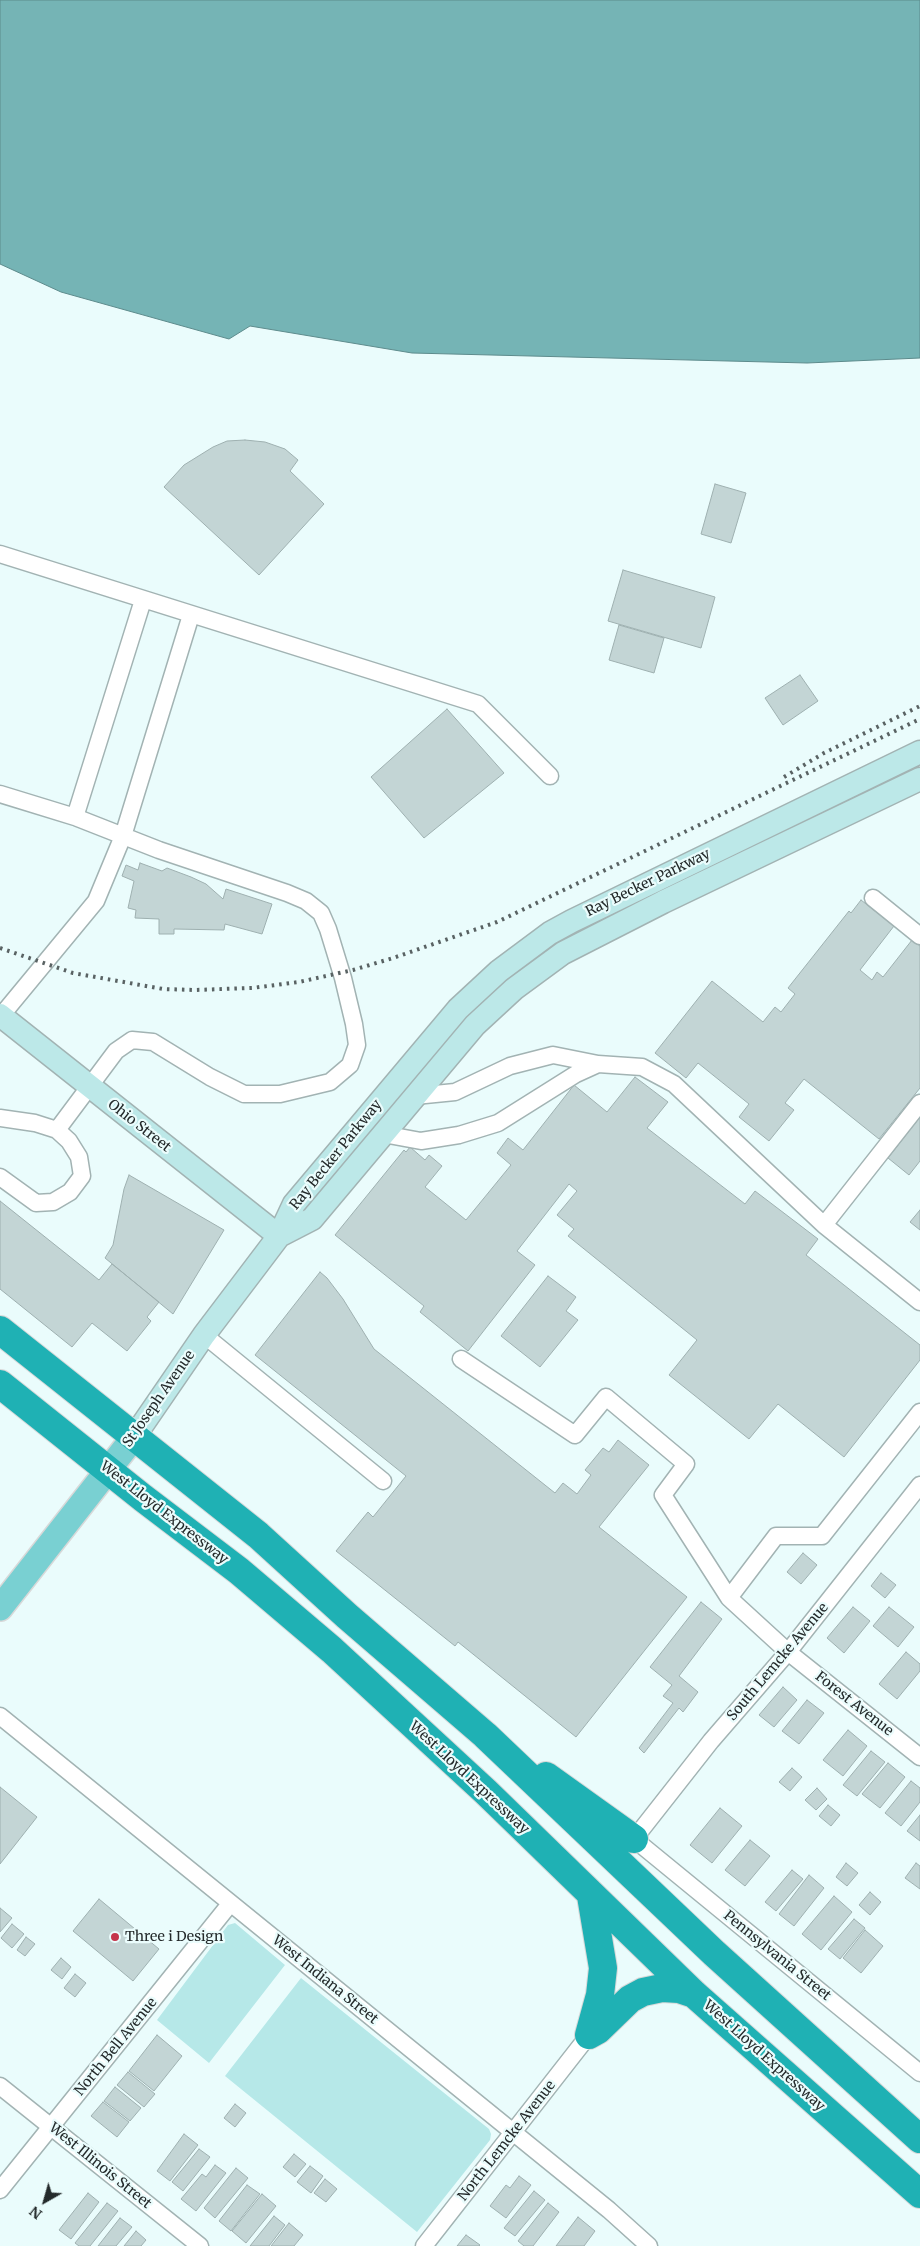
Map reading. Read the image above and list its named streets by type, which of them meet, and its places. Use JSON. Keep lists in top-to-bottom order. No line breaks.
{"streets":{"highway":["West Lloyd Expressway"],"main road":["Ray Becker Parkway","Ohio Street","St Joseph Avenue"],"street":["South Lemcke Avenue","Forest Avenue","Pennsylvania Street","West Indiana Street","North Bell Avenue","North Lemcke Avenue","West Illinois Street"]},"crossings":[["Ray Becker Parkway","Ohio Street"],["Ray Becker Parkway","St Joseph Avenue"],["Ohio Street","St Joseph Avenue"],["St Joseph Avenue","West Lloyd Expressway"],["South Lemcke Avenue","Forest Avenue"],["South Lemcke Avenue","Pennsylvania Street"],["West Indiana Street","North Bell Avenue"],["West Indiana Street","North Lemcke Avenue"],["North Bell Avenue","West Illinois Street"]],"places":["Three i Design"],"north":"bottom left"}
